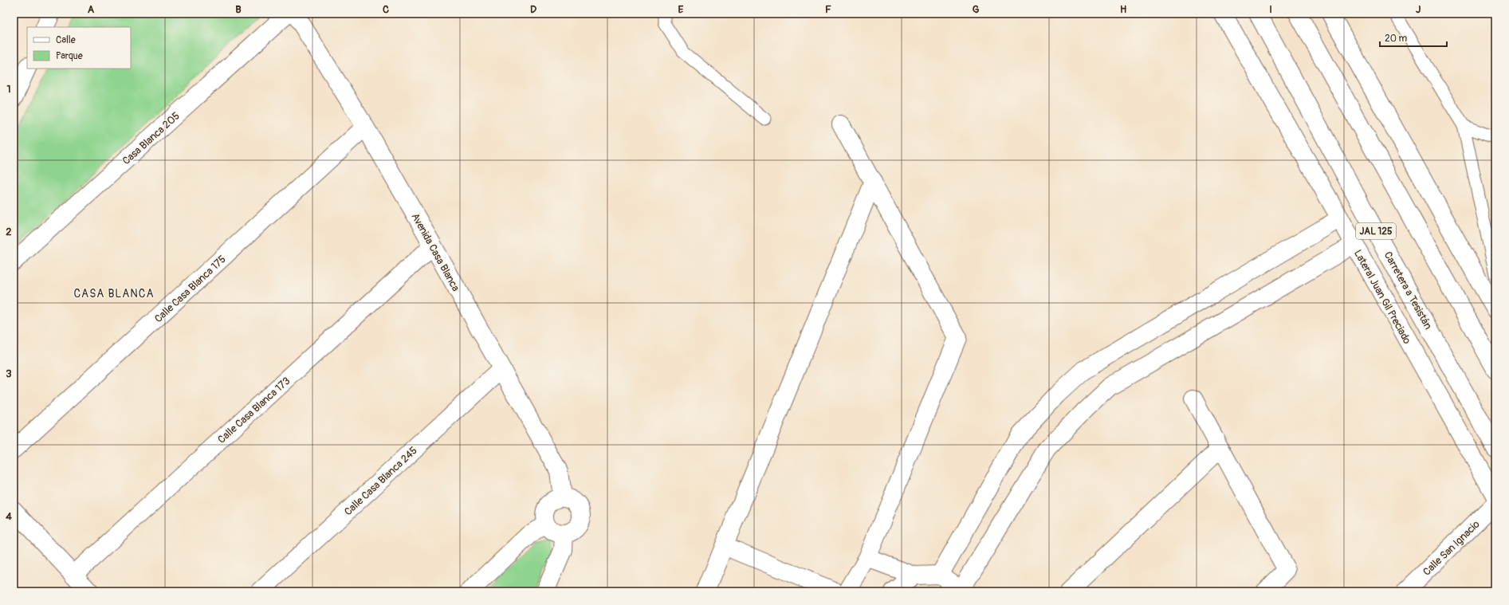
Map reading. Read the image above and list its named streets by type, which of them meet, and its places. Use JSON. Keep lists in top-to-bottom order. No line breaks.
{"streets":{"street":["Casa Blanca 205","JAL 125","Avenida Casa Blanca","Calle Casa Blanca 175","Carretera a Tesistán","Lateral Juan Gil Preciado","Calle Casa Blanca 173","Calle Casa Blanca 245","Calle San Ignacio"]},"crossings":[["Avenida Casa Blanca","Calle Casa Blanca 175"],["Avenida Casa Blanca","Calle Casa Blanca 173"],["Avenida Casa Blanca","Calle Casa Blanca 245"]],"districts":["CASA BLANCA"],"legend":["Calle","Parque"],"scale_bar":"20 m","grid":{"columns":["A","B","C","D","E","F","G","H","I","J"],"rows":["1","2","3","4"]}}
